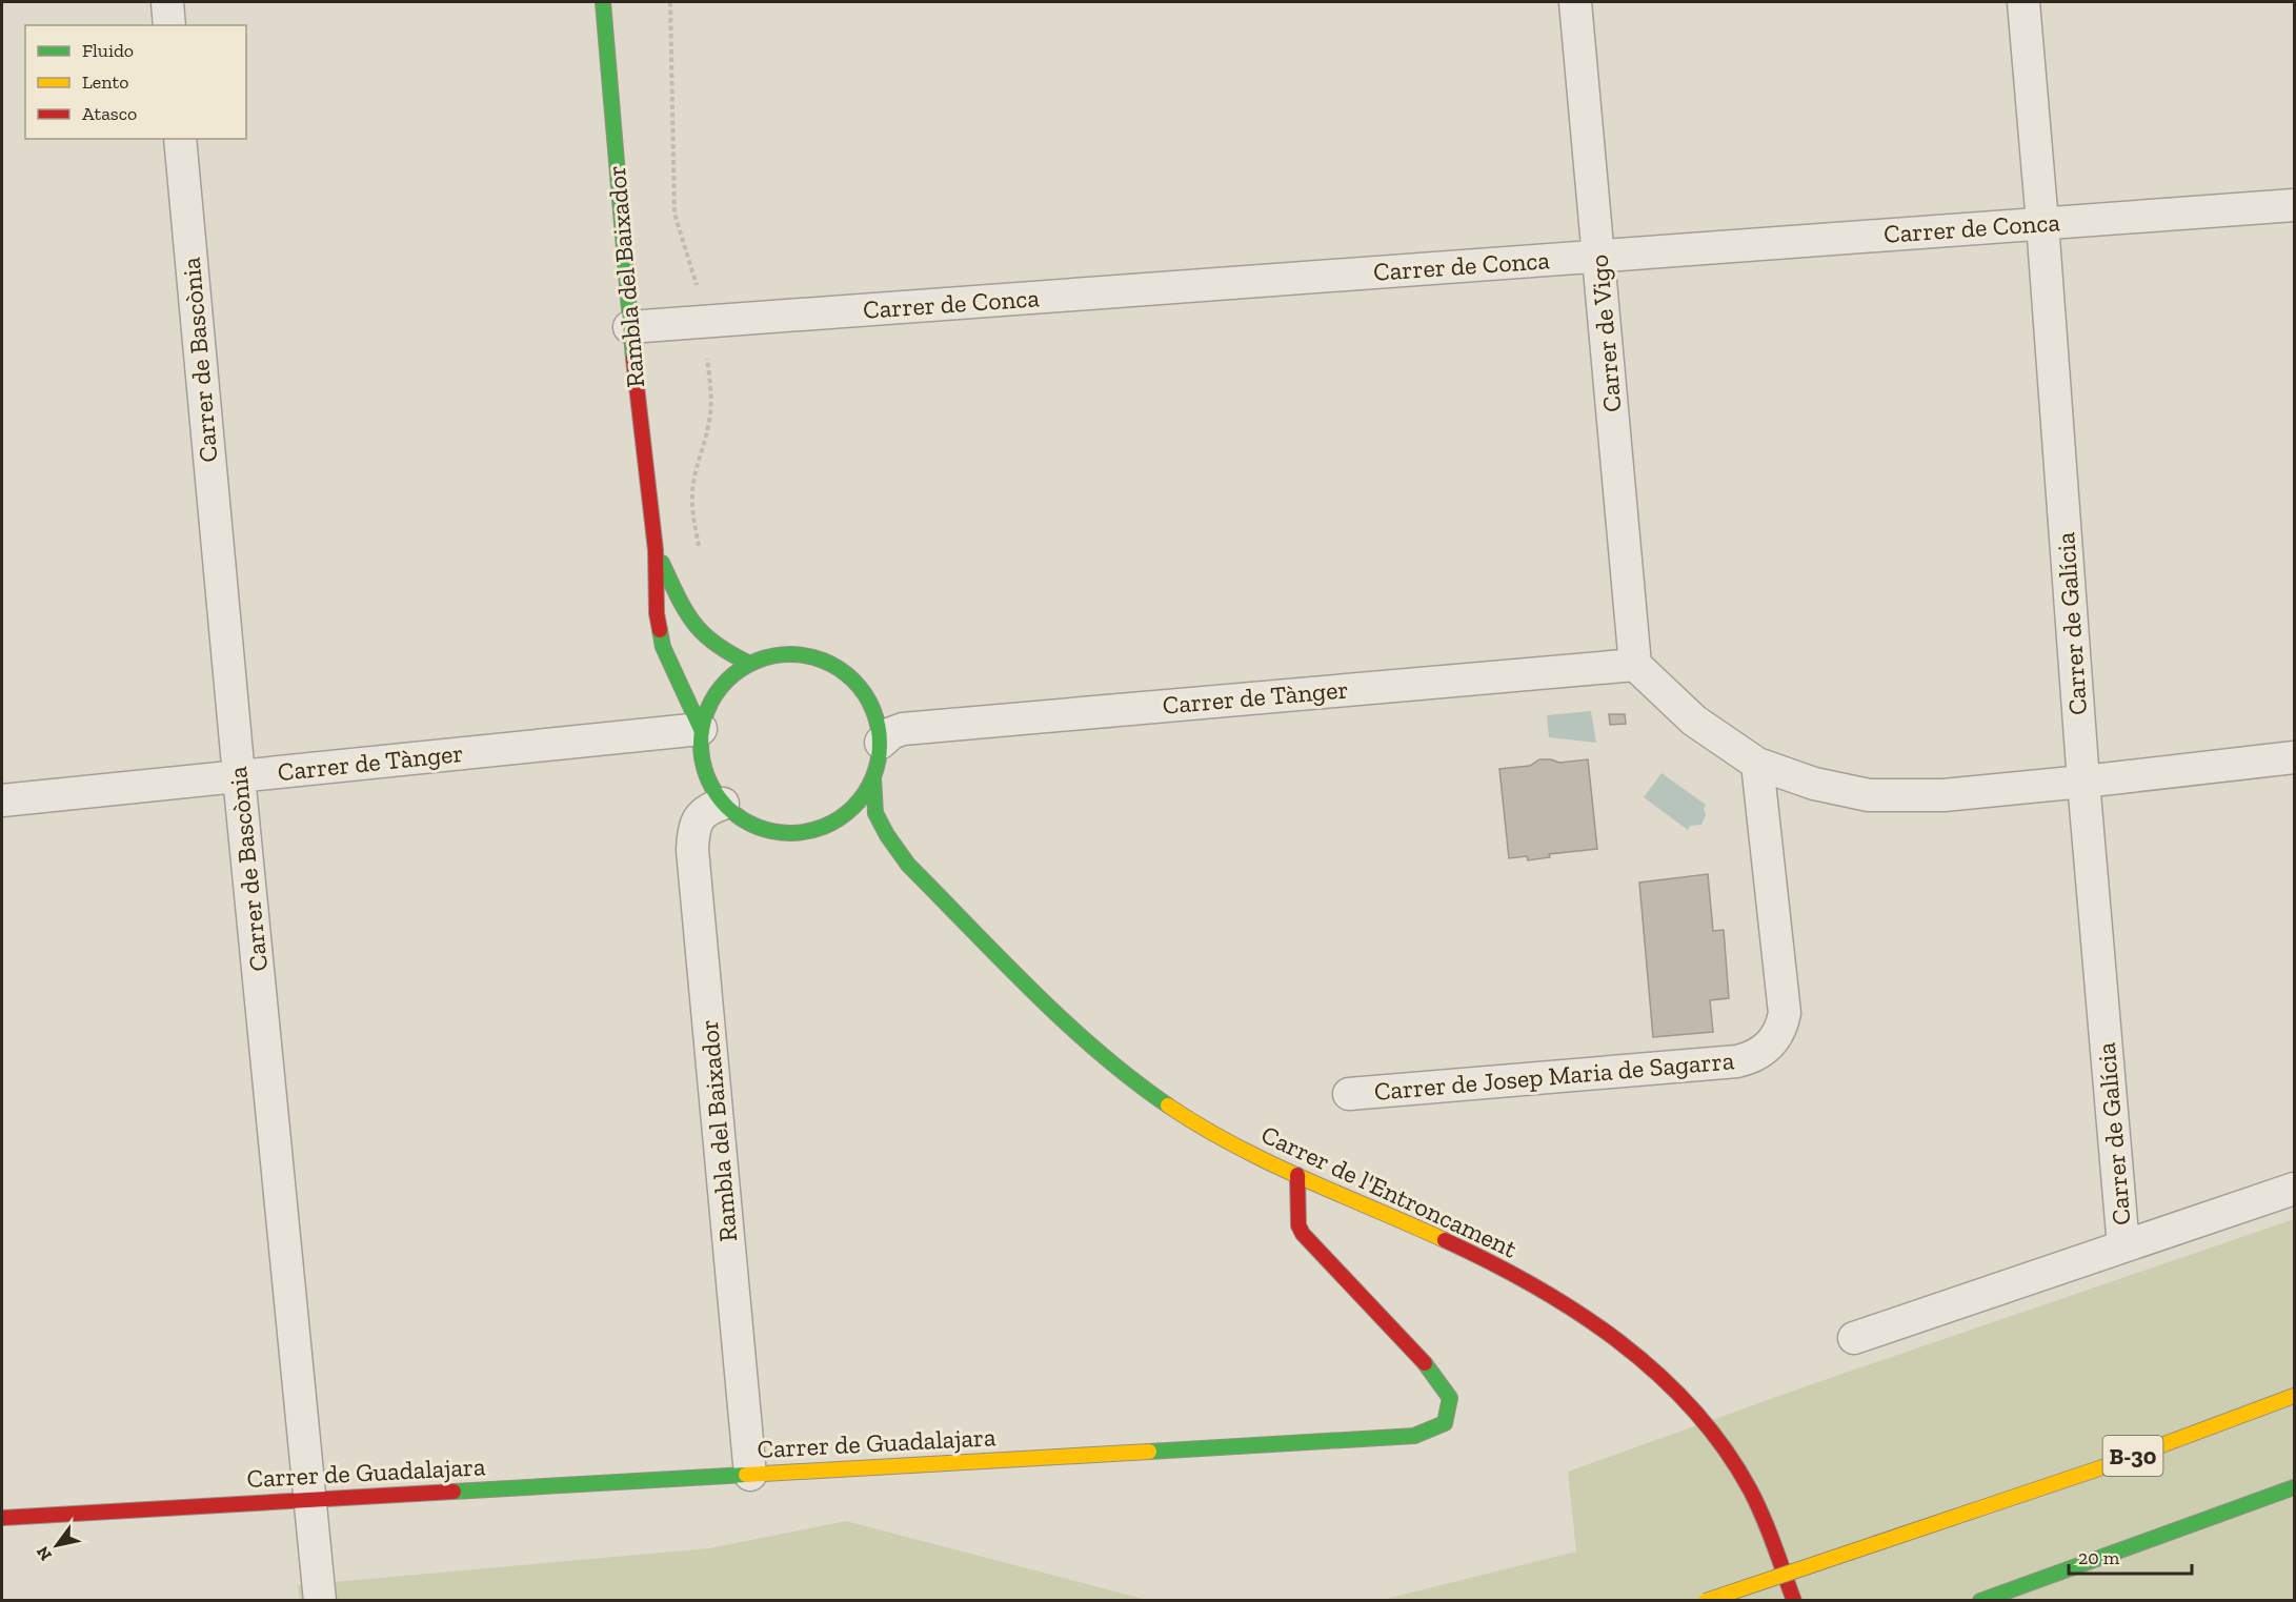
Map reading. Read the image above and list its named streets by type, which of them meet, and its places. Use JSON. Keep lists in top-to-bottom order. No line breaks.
{"streets":{"main road":["Rambla del Baixador","Carrer de l'Entroncament","Carrer de Guadalajara","B-30"],"street":["Carrer de Conca","Carrer de Vigo","Carrer de Bascònia","Carrer de Galícia","Carrer de Tànger","Carrer de Josep Maria de Sagarra"]},"crossings":[["Carrer de Conca","Rambla del Baixador"],["Carrer de Conca","Carrer de Vigo"],["Carrer de Conca","Carrer de Galícia"],["Rambla del Baixador","Carrer de Tànger"],["Rambla del Baixador","Carrer de l'Entroncament"],["Rambla del Baixador","Carrer de Guadalajara"],["Carrer de Vigo","Carrer de Tànger"],["Carrer de Bascònia","Carrer de Tànger"],["Carrer de Bascònia","Carrer de Guadalajara"],["Carrer de Tànger","Carrer de l'Entroncament"],["Carrer de l'Entroncament","Carrer de Guadalajara"]],"legend":["Fluido","Lento","Atasco"],"scale_bar":"20 m","north":"bottom left"}
